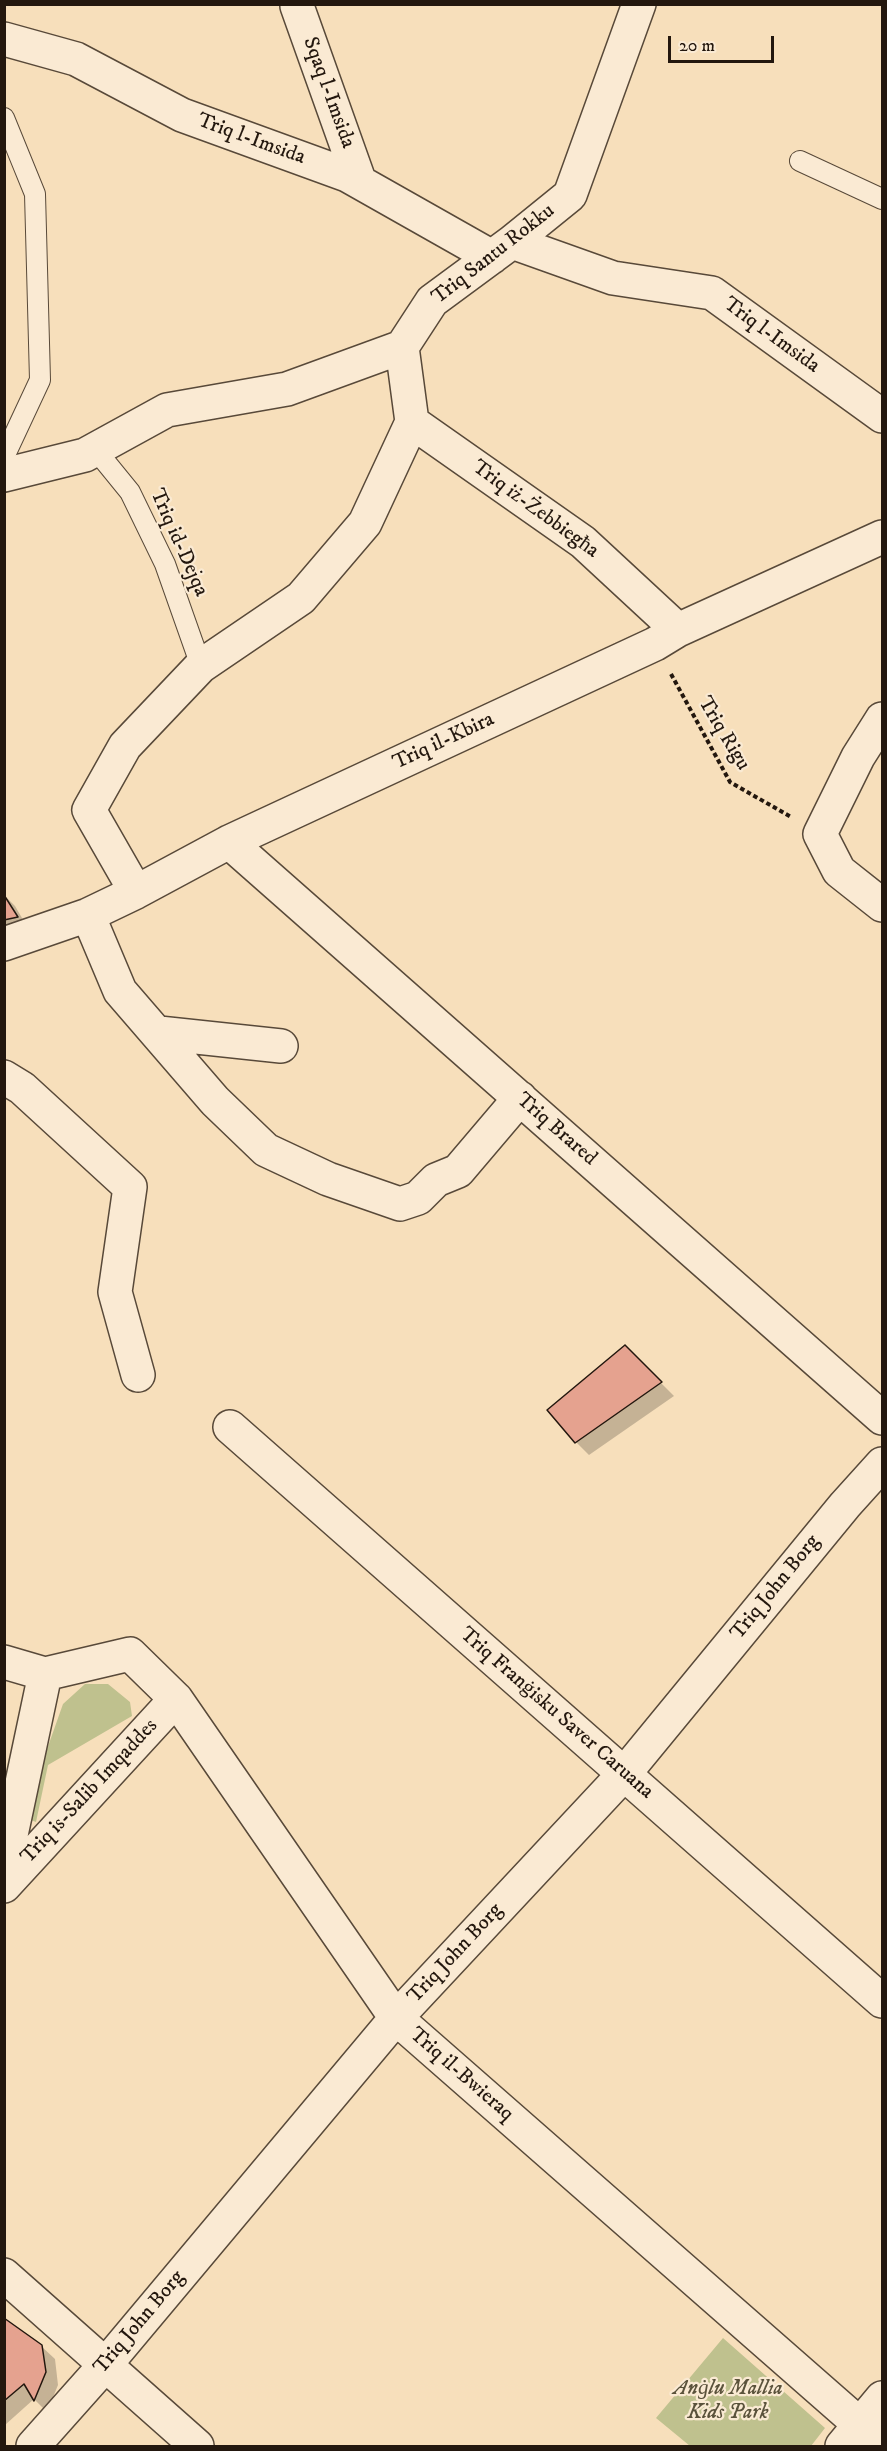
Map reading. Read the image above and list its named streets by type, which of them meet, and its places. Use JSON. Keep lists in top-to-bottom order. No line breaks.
{"streets":{"street":["Sqaq l-Imsida","Triq l-Imsida","Triq Santu Rokku","Triq iż-Żebbiegħa","Triq il-Kbira","Triq Brared","Triq John Borg","Triq Franġisku Saver Caruana","Triq is-Salib Imqaddes","Triq il-Bwieraq"],"lane":["Triq id-Dejqa"],"path":["Triq Rigu"]},"crossings":[["Sqaq l-Imsida","Triq l-Imsida"],["Triq l-Imsida","Triq Santu Rokku"],["Triq iż-Żebbiegħa","Triq Rigu"],["Triq iż-Żebbiegħa","Triq il-Kbira"],["Triq Rigu","Triq il-Kbira"],["Triq il-Kbira","Triq Brared"],["Triq John Borg","Triq Franġisku Saver Caruana"],["Triq John Borg","Triq il-Bwieraq"],["Triq is-Salib Imqaddes","Triq il-Bwieraq"]],"parks":["Anġlu Mallia Kids Park"],"scale_bar":"20 m"}
